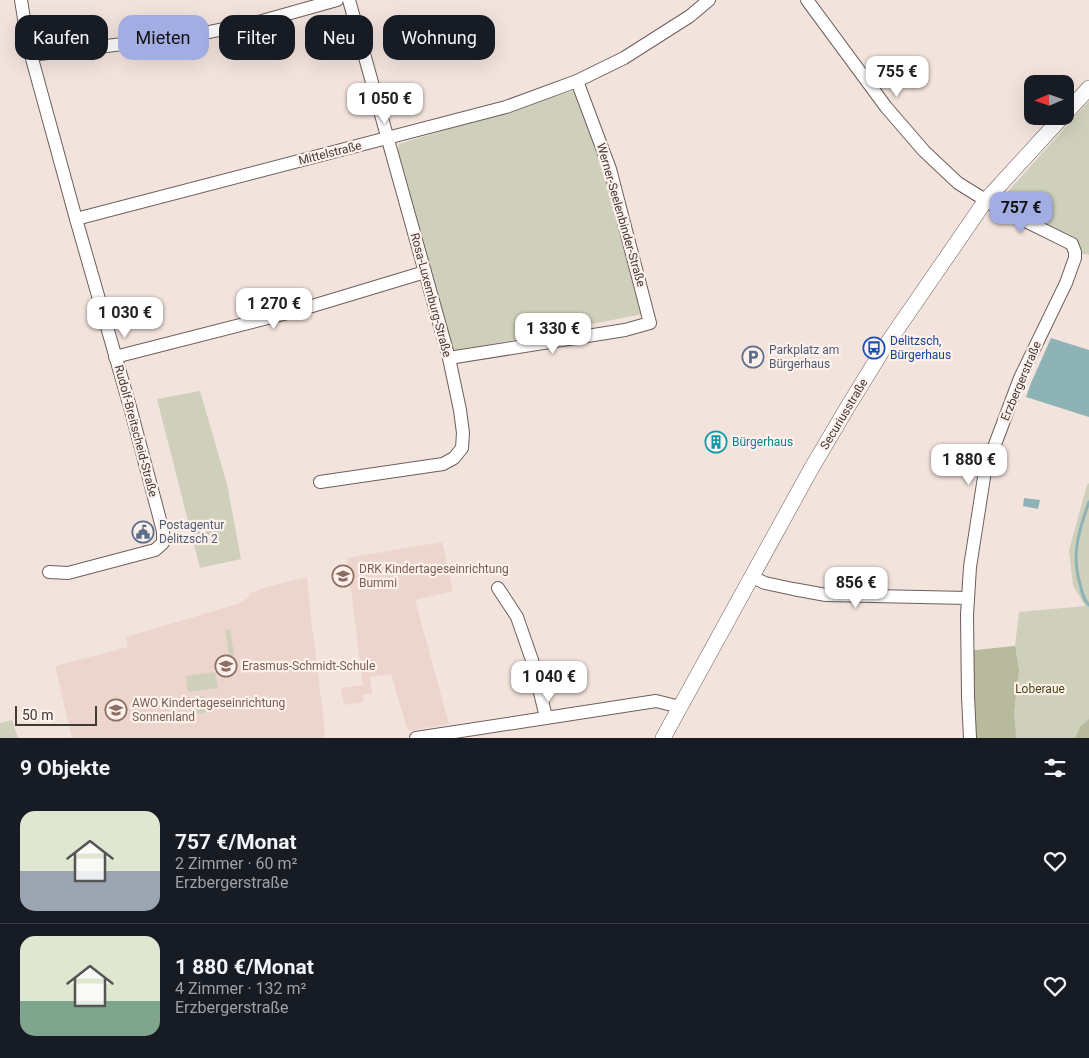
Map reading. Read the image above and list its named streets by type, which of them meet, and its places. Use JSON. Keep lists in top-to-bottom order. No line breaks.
{"streets":{"street":["Mittelstraße","Werner-Seelenbinder-Straße","Rosa-Luxemburg-Straße","Erzbergerstraße","Securiusstraße","Rudolf-Breitscheid-Straße"]},"crossings":[["Mittelstraße","Werner-Seelenbinder-Straße"],["Mittelstraße","Rosa-Luxemburg-Straße"],["Mittelstraße","Rudolf-Breitscheid-Straße"],["Werner-Seelenbinder-Straße","Rosa-Luxemburg-Straße"],["Erzbergerstraße","Securiusstraße"]],"parks":["Loberaue"],"places":{"bus stop":["Delitzsch, Bürgerhaus"],"parking":["Parkplatz am Bürgerhaus"],"building":["Bürgerhaus"],"public building":["Postagentur Delitzsch 2"],"school or university":["DRK Kindertageseinrichtung Bummi","Erasmus-Schmidt-Schule","AWO Kindertageseinrichtung Sonnenland"]},"scale_bar":"50 m","north":"left","page":{"chip":["Kaufen","Mieten","Filter","Neu","Wohnung"],"price":["755 €","1 050 €","757 €","1 270 €","1 030 €","1 330 €","1 880 €","856 €","1 040 €"],"scale":"50 m","heading":"9 Objekte","list":[{"name":"757 €/Monat","note":"2 Zimmer · 60 m² · Erzbergerstraße"},{"name":"1 880 €/Monat","note":"4 Zimmer · 132 m² · Erzbergerstraße"}]}}
